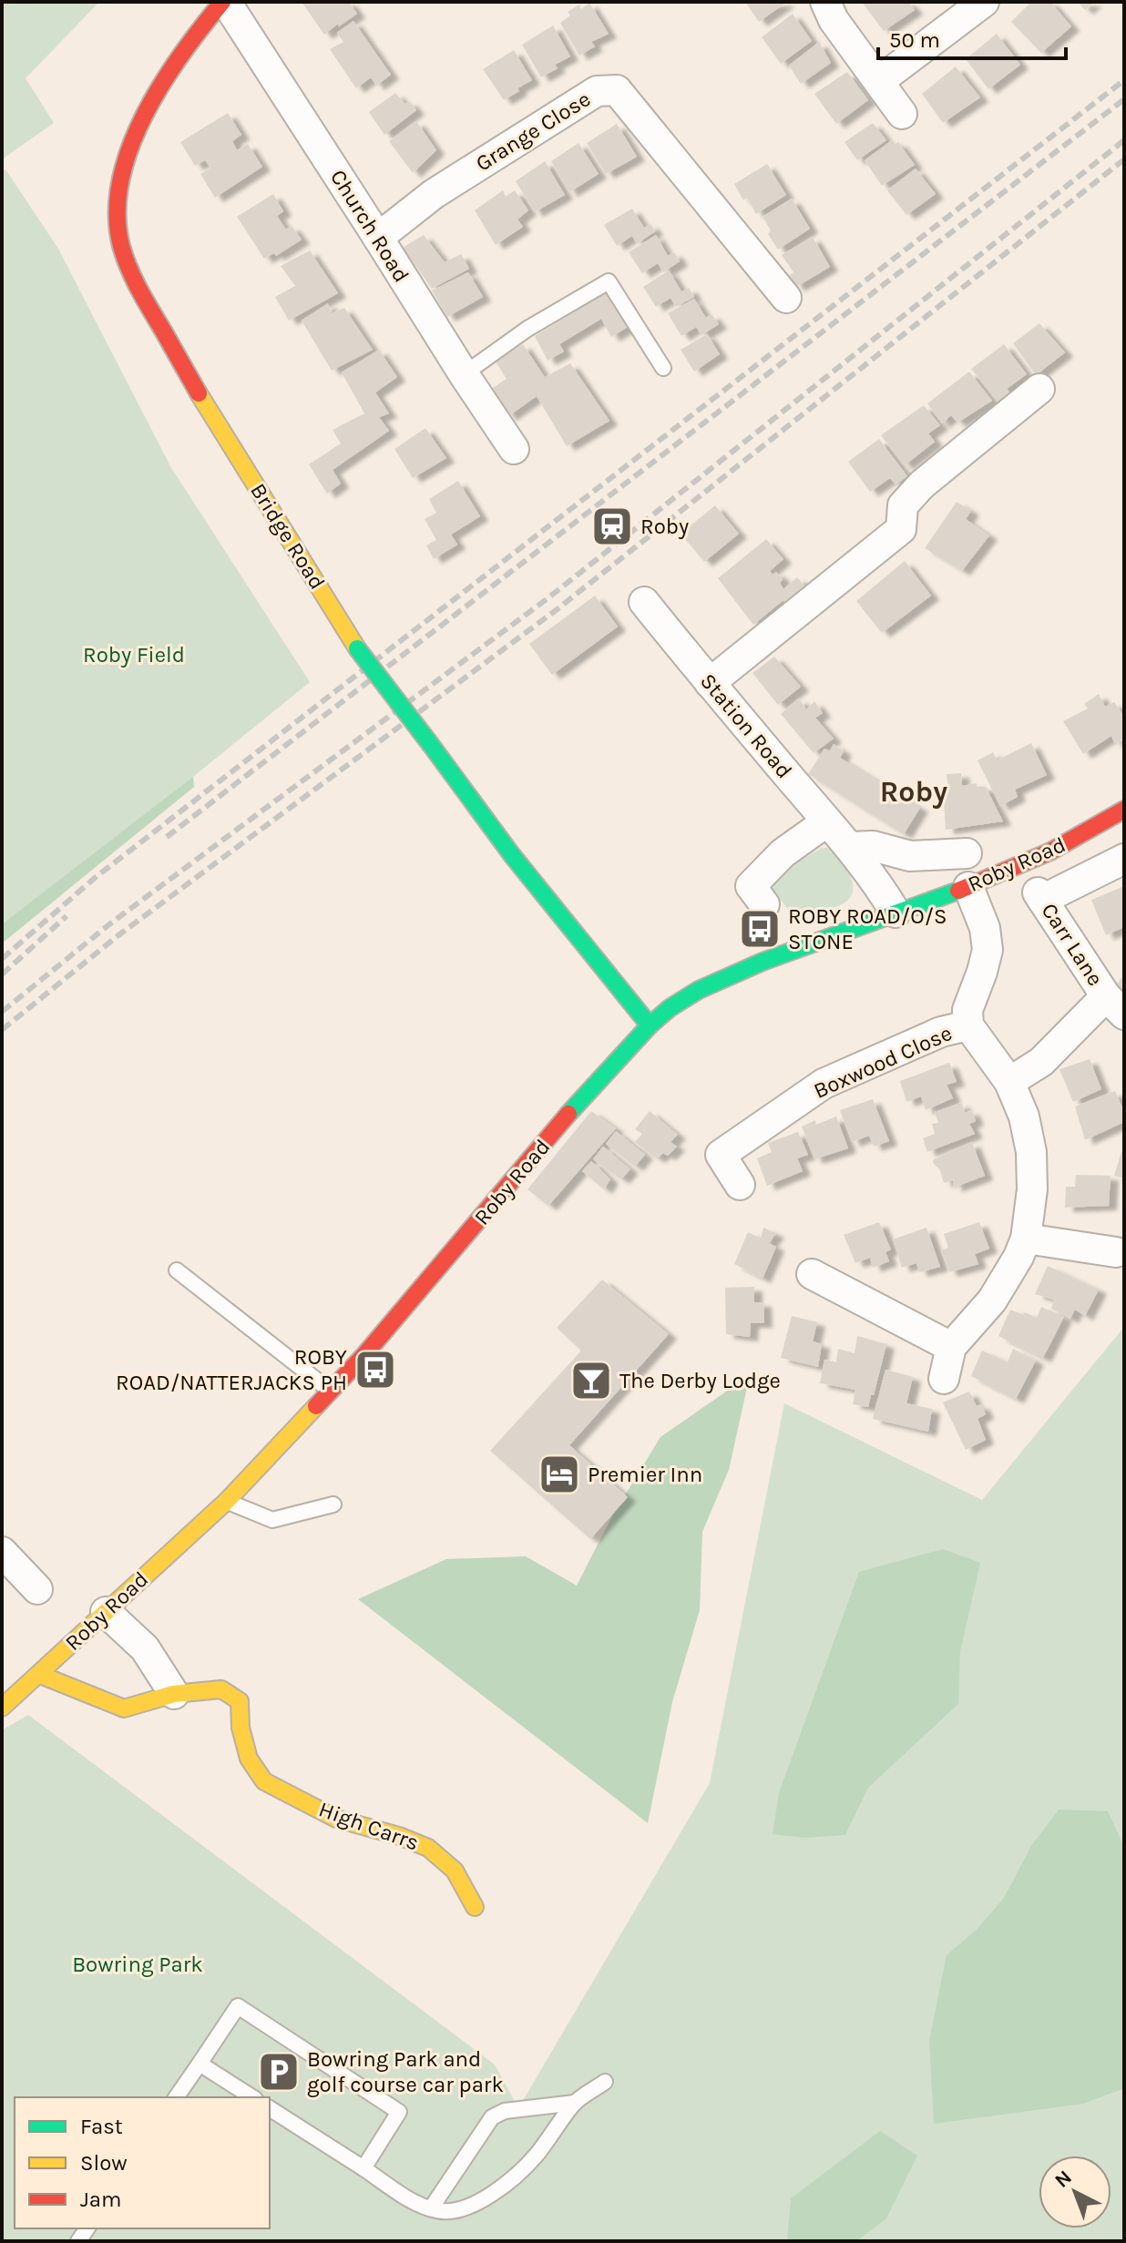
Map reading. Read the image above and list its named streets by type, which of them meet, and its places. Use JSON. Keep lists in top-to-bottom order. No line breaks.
{"streets":{"street":["Grange Close","Church Road","Bridge Road","Station Road","Roby Road","Carr Lane","Boxwood Close","High Carrs"]},"crossings":[["Grange Close","Church Road"],["Church Road","Bridge Road"],["Bridge Road","Roby Road"],["Station Road","Roby Road"],["Roby Road","High Carrs"]],"districts":["Roby"],"parks":["Roby Field","Bowring Park"],"places":{"station":["Roby"],"bus stop":["ROBY ROAD/O/S STONE","ROBY ROAD/NATTERJACKS PH"],"bar":["The Derby Lodge"],"hotel":["Premier Inn"],"parking":["Bowring Park and golf course car park"]},"legend":["Fast","Slow","Jam"],"scale_bar":"50 m","north":"top left"}
